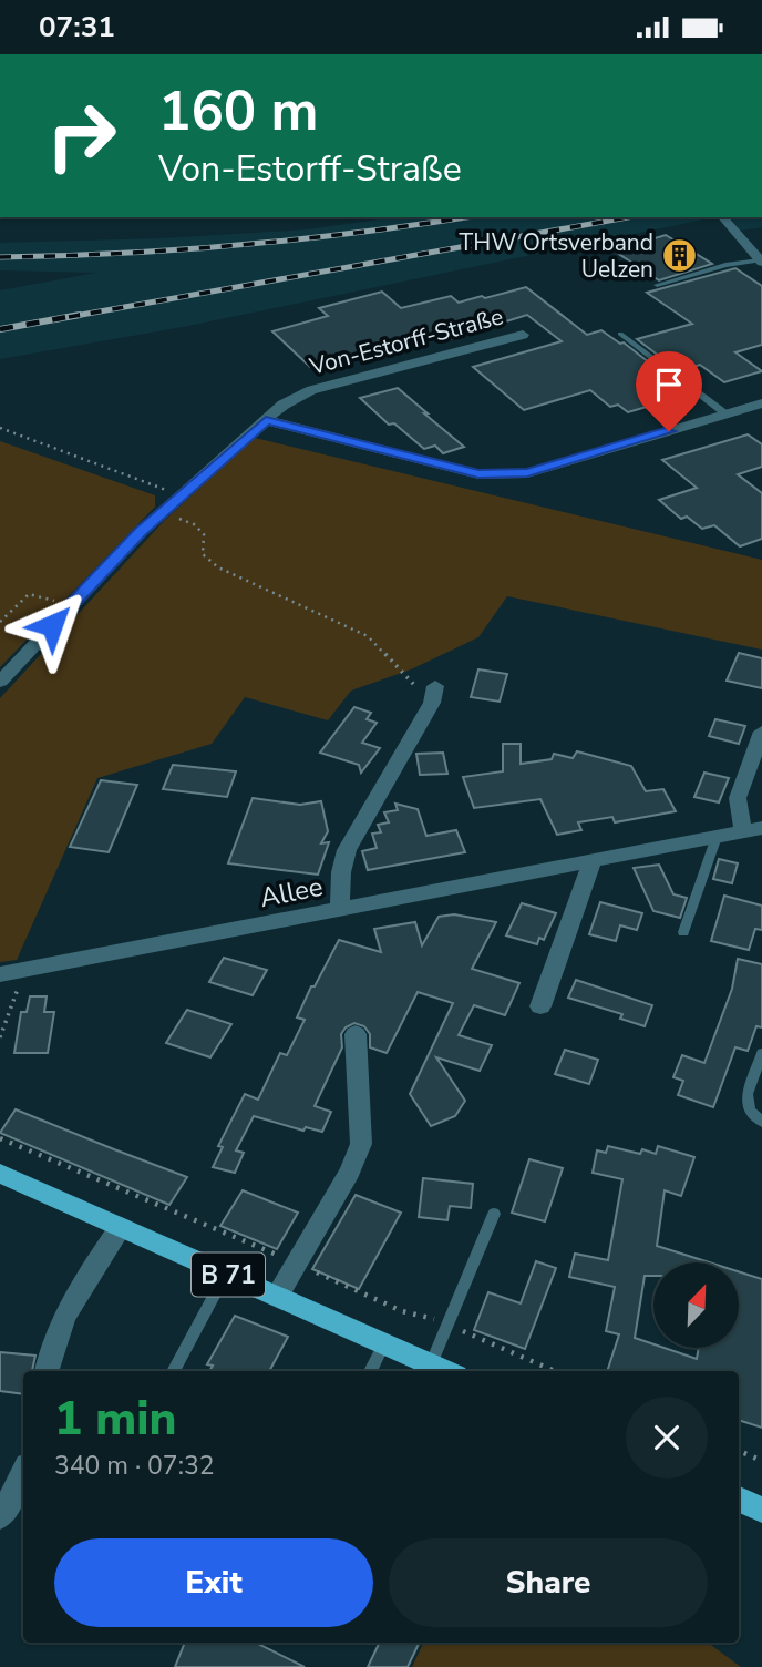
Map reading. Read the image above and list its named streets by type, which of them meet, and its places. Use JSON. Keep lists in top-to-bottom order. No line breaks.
{"streets":{"main road":["B 71"],"street":["Von-Estorff-Straße","Allee"]},"places":{"building":["THW Ortsverband Uelzen"]},"north":"top right","page":{"status":"07:31","turn":["160 m","Von-Estorff-Straße"],"heading":["1 min","340 m · 07:32"],"buttons":["Exit","Share"]}}
